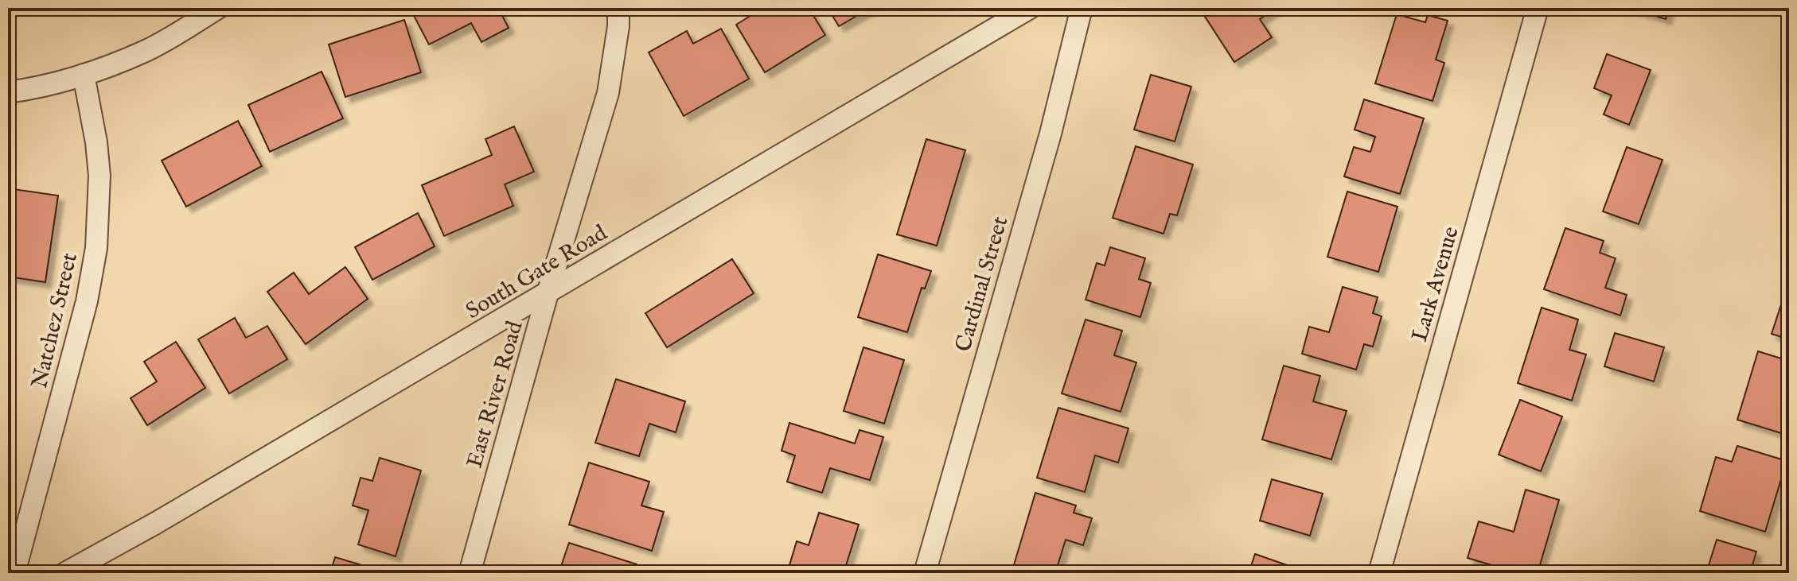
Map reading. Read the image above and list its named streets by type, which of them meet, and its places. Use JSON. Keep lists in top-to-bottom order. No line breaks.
{"streets":{"street":["South Gate Road","Cardinal Street","Lark Avenue","Natchez Street","East River Road"]},"crossings":[["South Gate Road","East River Road"]]}
